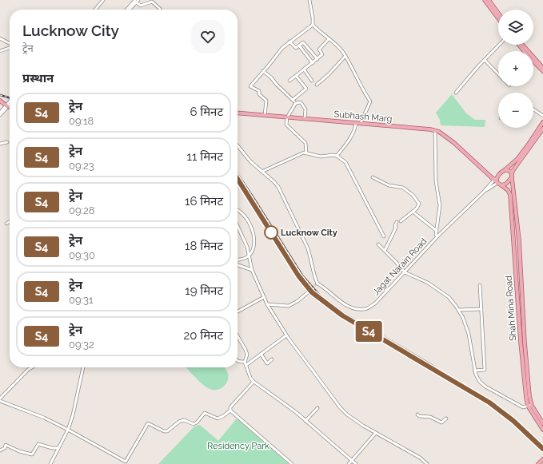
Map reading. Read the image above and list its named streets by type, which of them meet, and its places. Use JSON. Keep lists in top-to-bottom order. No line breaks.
{"streets":{"main road":["Subhash Marg","Shah Mina Road"],"street":["Jagat Narain Road"]},"crossings":[["Subhash Marg","Jagat Narain Road"],["Subhash Marg","Shah Mina Road"],["Jagat Narain Road","Shah Mina Road"]],"parks":["Residency Park"],"places":["Lucknow City"],"page":{"on_map":"S4","map_buttons":["+","−"],"heading":[["Lucknow City","ट्रेन"],"प्रस्थान"],"list":[{"mark":"S4","name":"ट्रेन","note":"09:18","value":"6 मिनट"},{"mark":"S4","name":"ट्रेन","note":"09:23","value":"11 मिनट"},{"mark":"S4","name":"ट्रेन","note":"09:28","value":"16 मिनट"},{"mark":"S4","name":"ट्रेन","note":"09:30","value":"18 मिनट"},{"mark":"S4","name":"ट्रेन","note":"09:31","value":"19 मिनट"},{"mark":"S4","name":"ट्रेन","note":"09:32","value":"20 मिनट"}]}}
